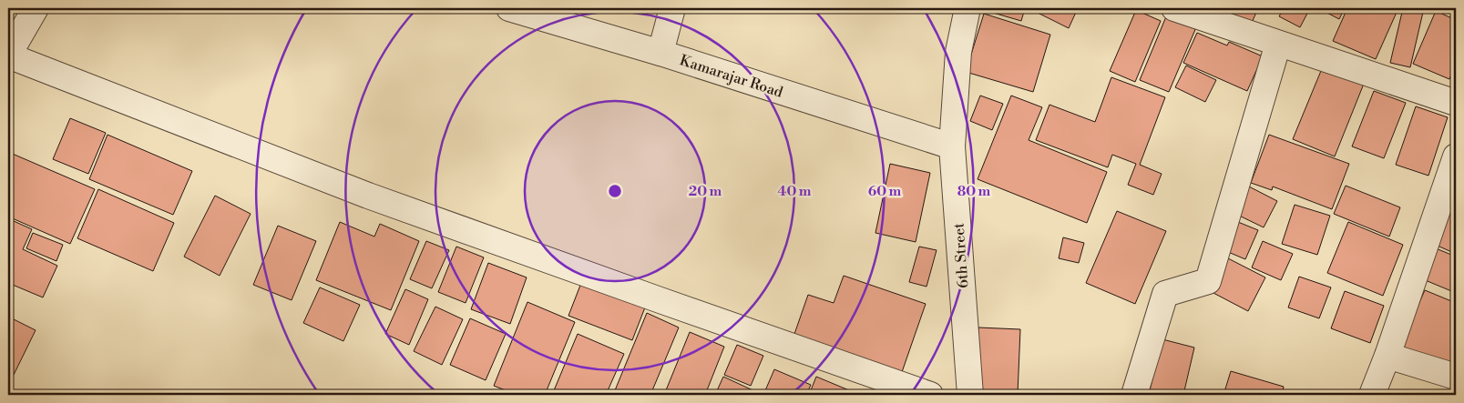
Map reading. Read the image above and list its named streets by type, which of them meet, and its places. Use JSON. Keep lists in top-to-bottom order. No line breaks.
{"streets":{"street":["Kamarajar Road","6th Street"]},"crossings":[["Kamarajar Road","6th Street"]],"rings":["20 m","40 m","60 m","80 m"]}
